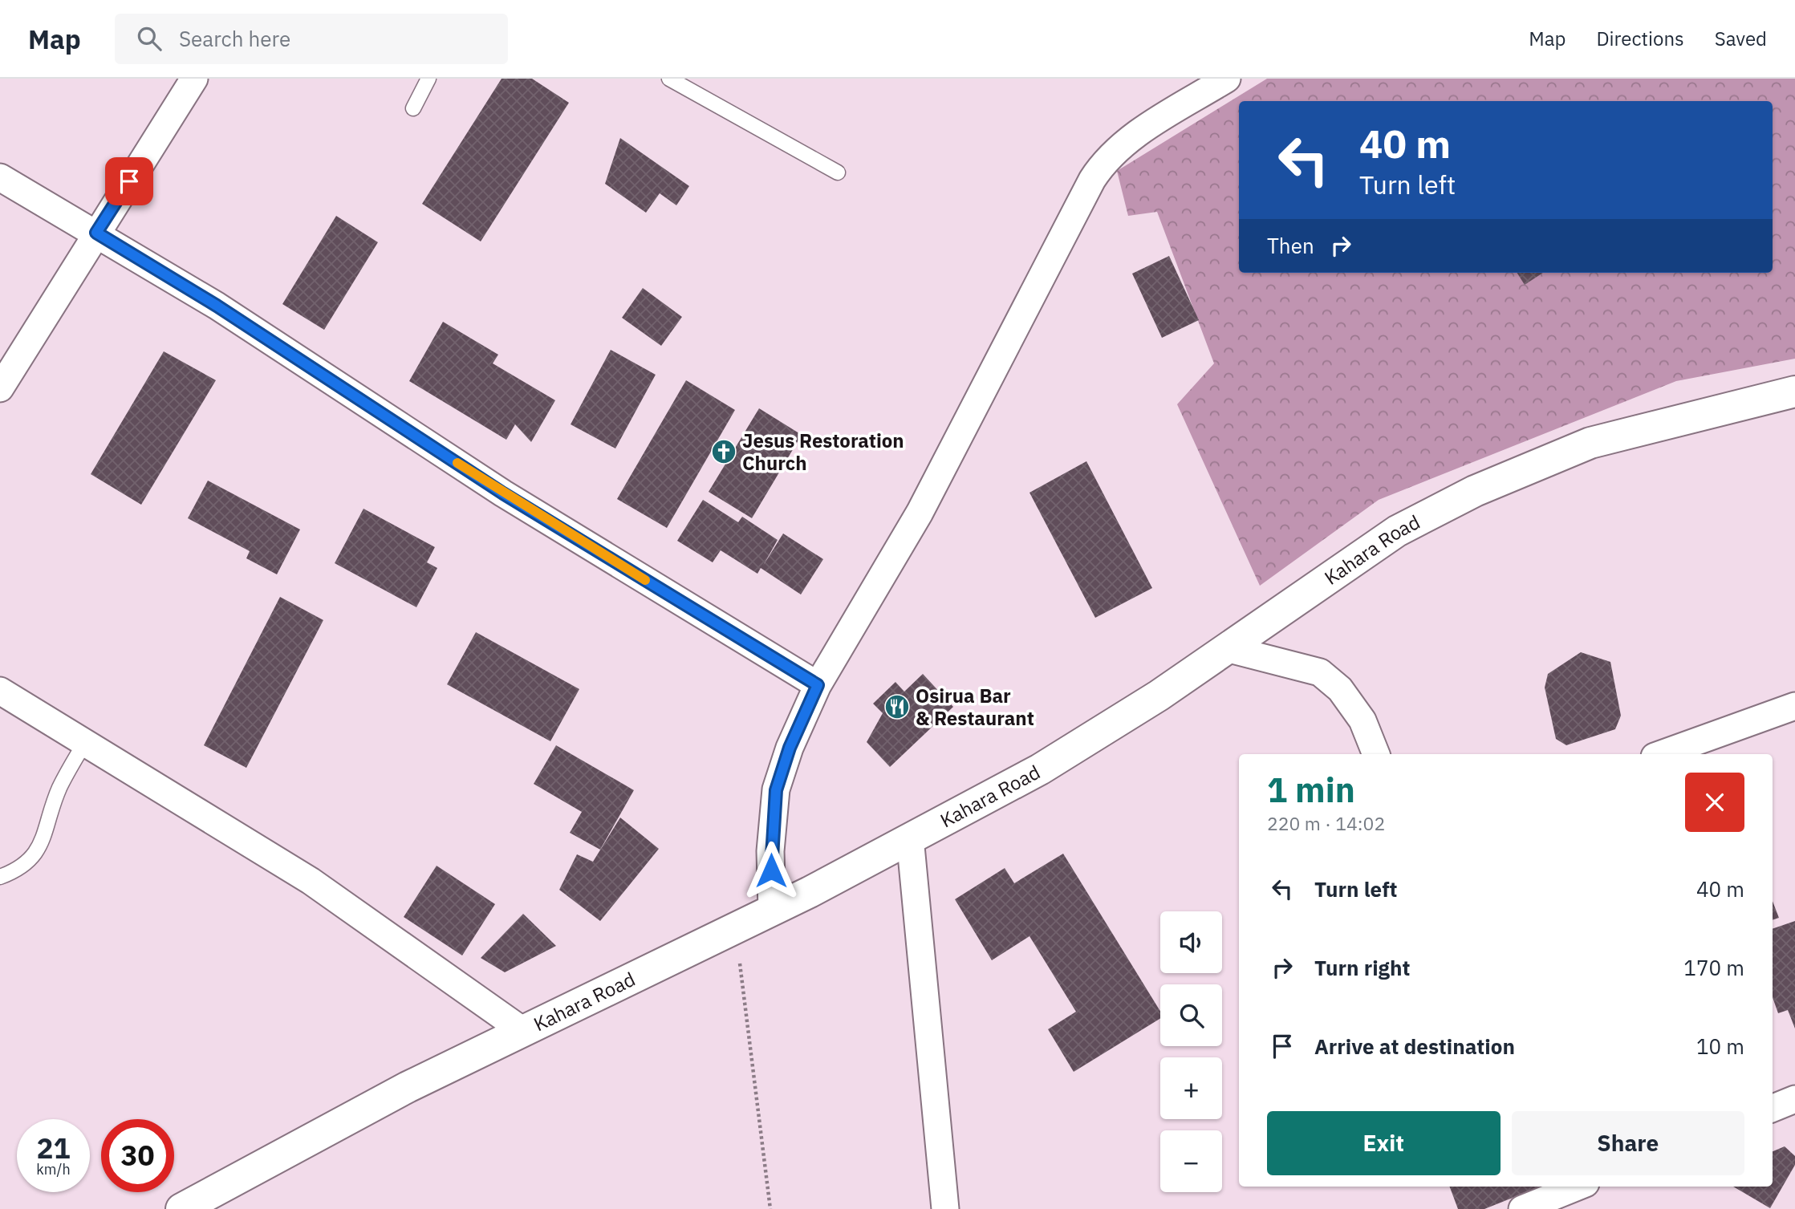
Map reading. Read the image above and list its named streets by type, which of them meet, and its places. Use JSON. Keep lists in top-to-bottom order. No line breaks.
{"streets":{"street":["Kahara Road"]},"places":{"church":["Jesus Restoration Church"],"restaurant":["Osirua Bar & Restaurant"]},"page":{"header":"Map","search":"Search here","nav":["Map","Directions","Saved"],"turn":["40 m","Turn left"],"then":"Then","heading":["1 min","220 m · 14:02"],"list":[{"name":"Turn left","value":"40 m"},{"name":"Turn right","value":"170 m"},{"name":"Arrive at destination","value":"10 m"}],"map_buttons":["+","−"],"buttons":["Exit","Share"],"speed":"21 km/h","limit":"30"}}
